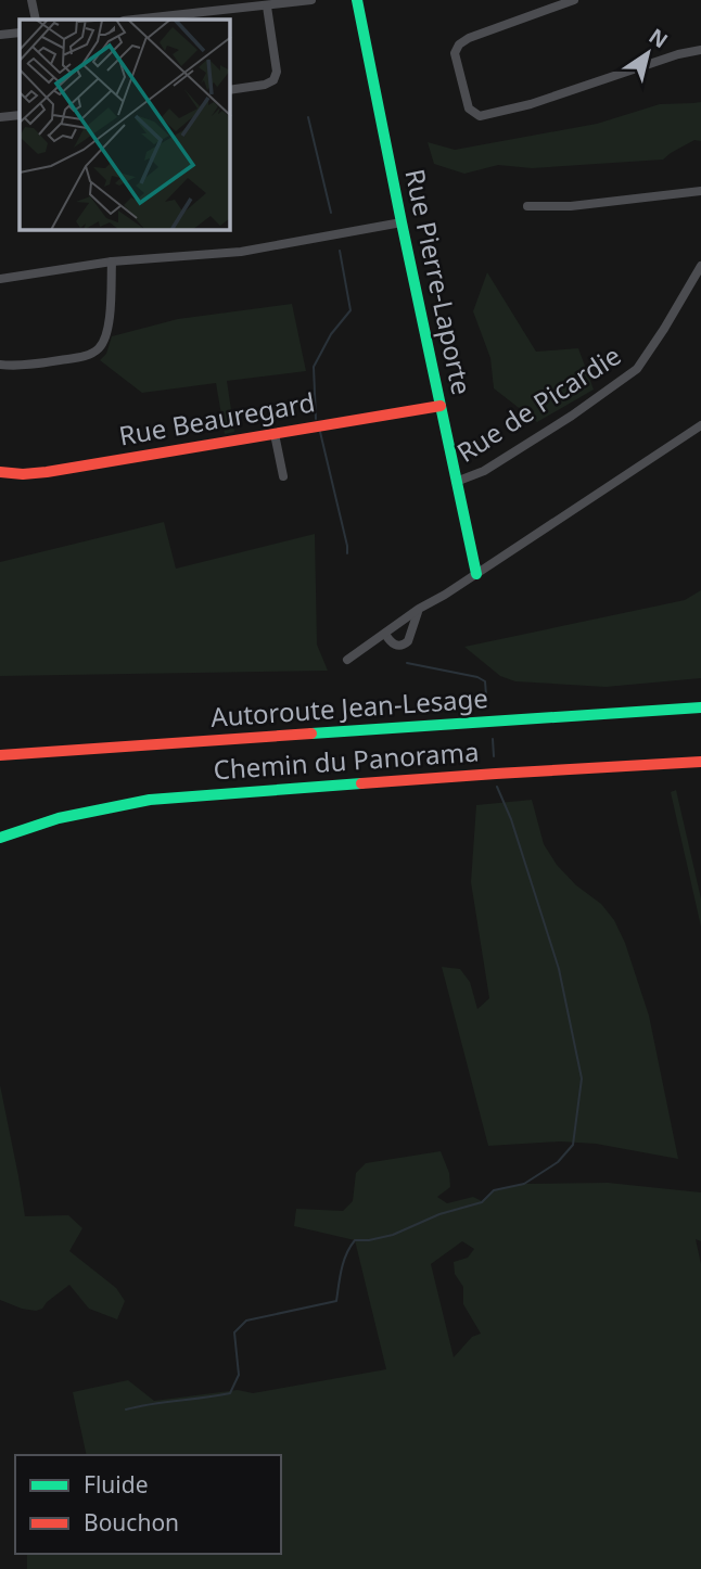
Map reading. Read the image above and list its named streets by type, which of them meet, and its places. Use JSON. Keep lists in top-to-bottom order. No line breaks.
{"streets":{"main road":["Rue Pierre-Laporte","Rue Beauregard","Autoroute Jean-Lesage","Chemin du Panorama"],"street":["Rue de Picardie"]},"crossings":[["Rue Pierre-Laporte","Rue de Picardie"],["Rue Pierre-Laporte","Rue Beauregard"]],"legend":["Fluide","Bouchon"],"north":"top right"}
